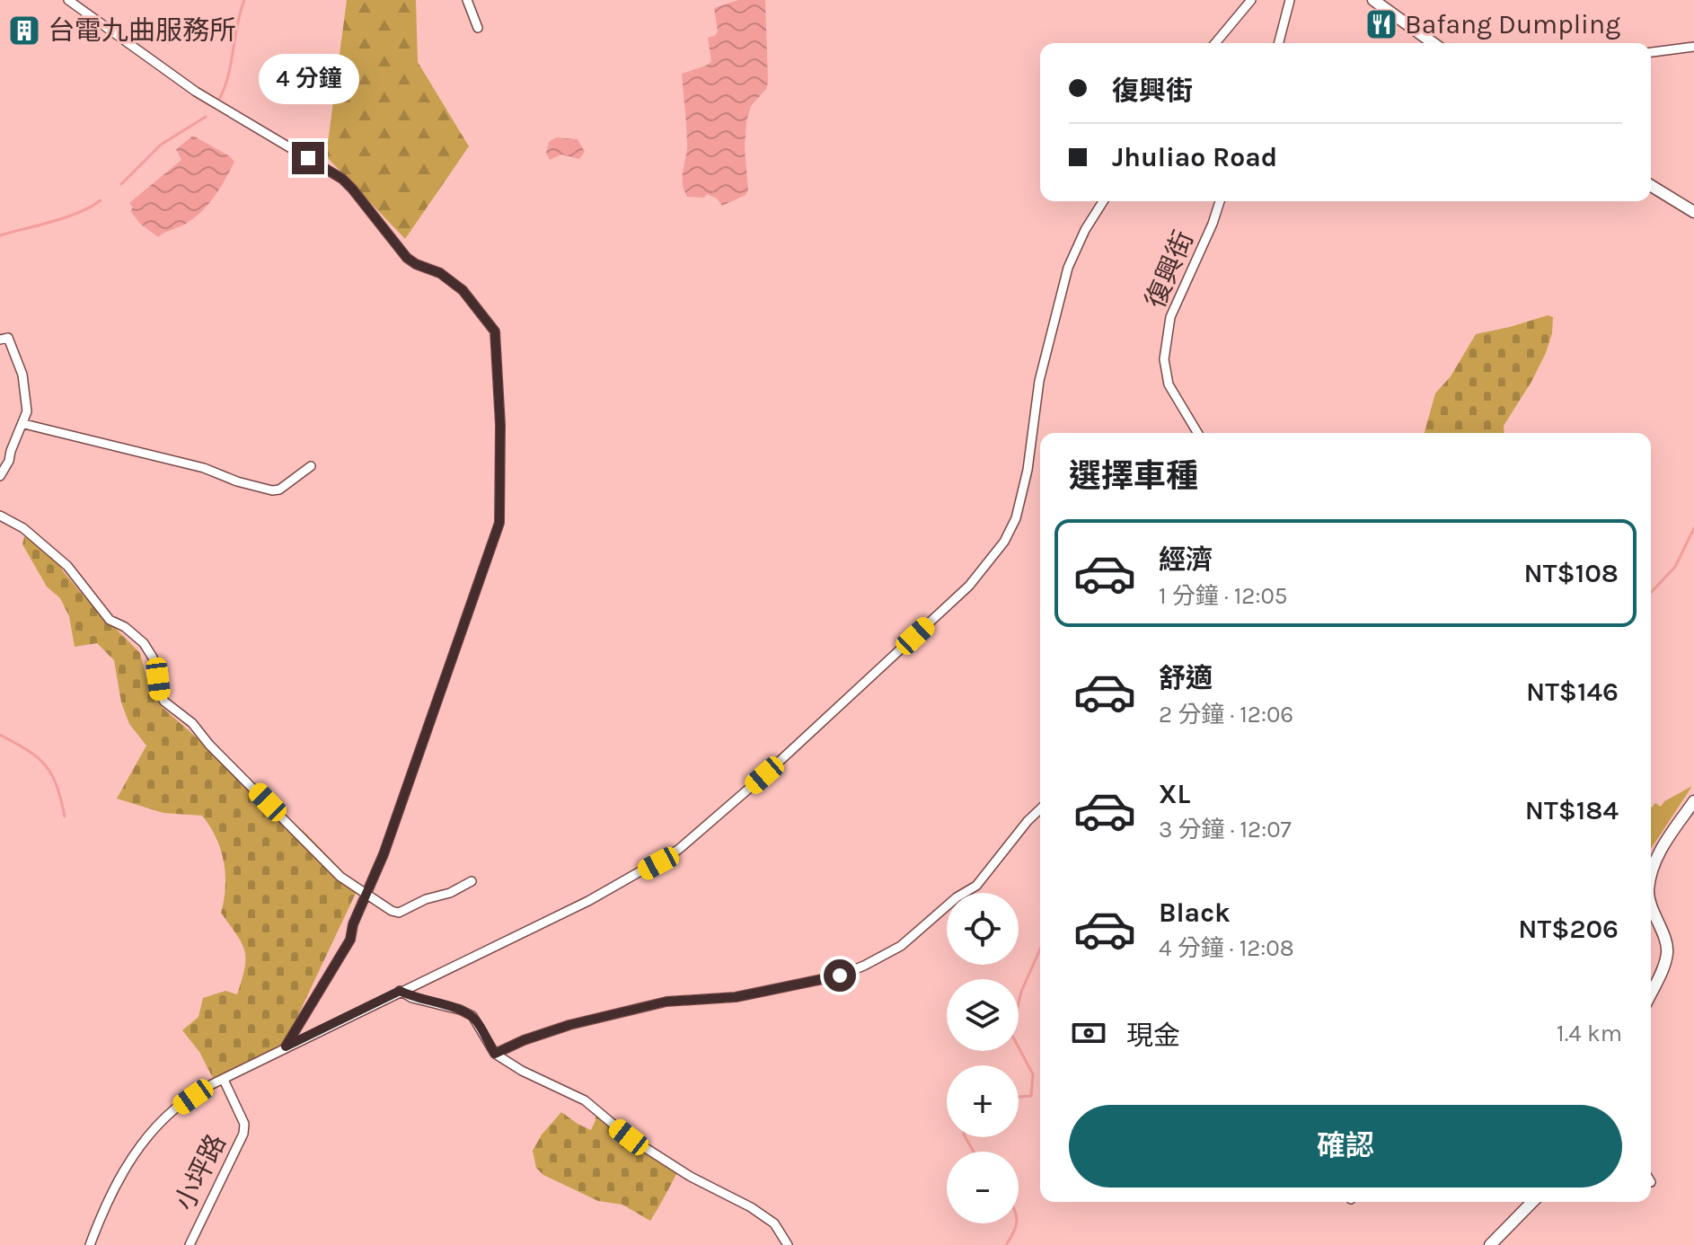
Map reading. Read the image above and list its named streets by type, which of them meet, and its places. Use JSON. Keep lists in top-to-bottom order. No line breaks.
{"streets":{"street":["復興街","小坪路"]},"places":{"restaurant":["Bafang Dumpling"],"building":["台電九曲服務所"]},"page":{"banner":["復興街","Jhuliao Road"],"bubble":"4 分鐘","heading":"選擇車種","list":[{"name":"經濟","note":"1 分鐘 · 12:05","value":"NT$108"},{"name":"舒適","note":"2 分鐘 · 12:06","value":"NT$146"},{"name":"XL","note":"3 分鐘 · 12:07","value":"NT$184"},{"name":"Black","note":"4 分鐘 · 12:08","value":"NT$206"}],"map_buttons":["+","−"],"pay":["現金","1.4 km"],"buttons":"確認"}}
